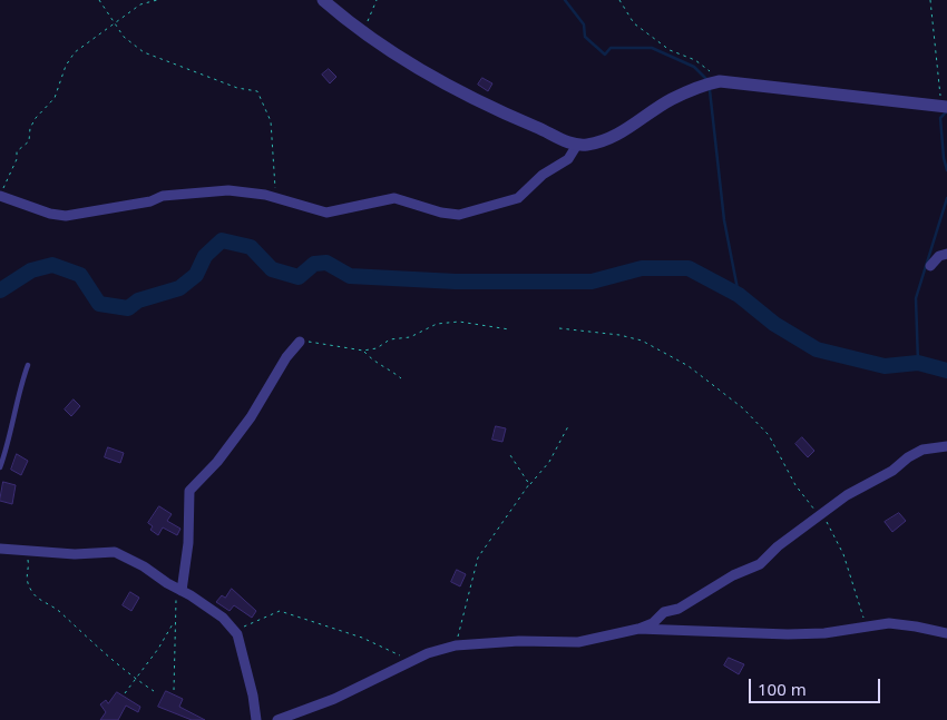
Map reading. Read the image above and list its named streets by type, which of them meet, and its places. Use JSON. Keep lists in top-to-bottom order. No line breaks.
{"scale_bar":"100 m"}
